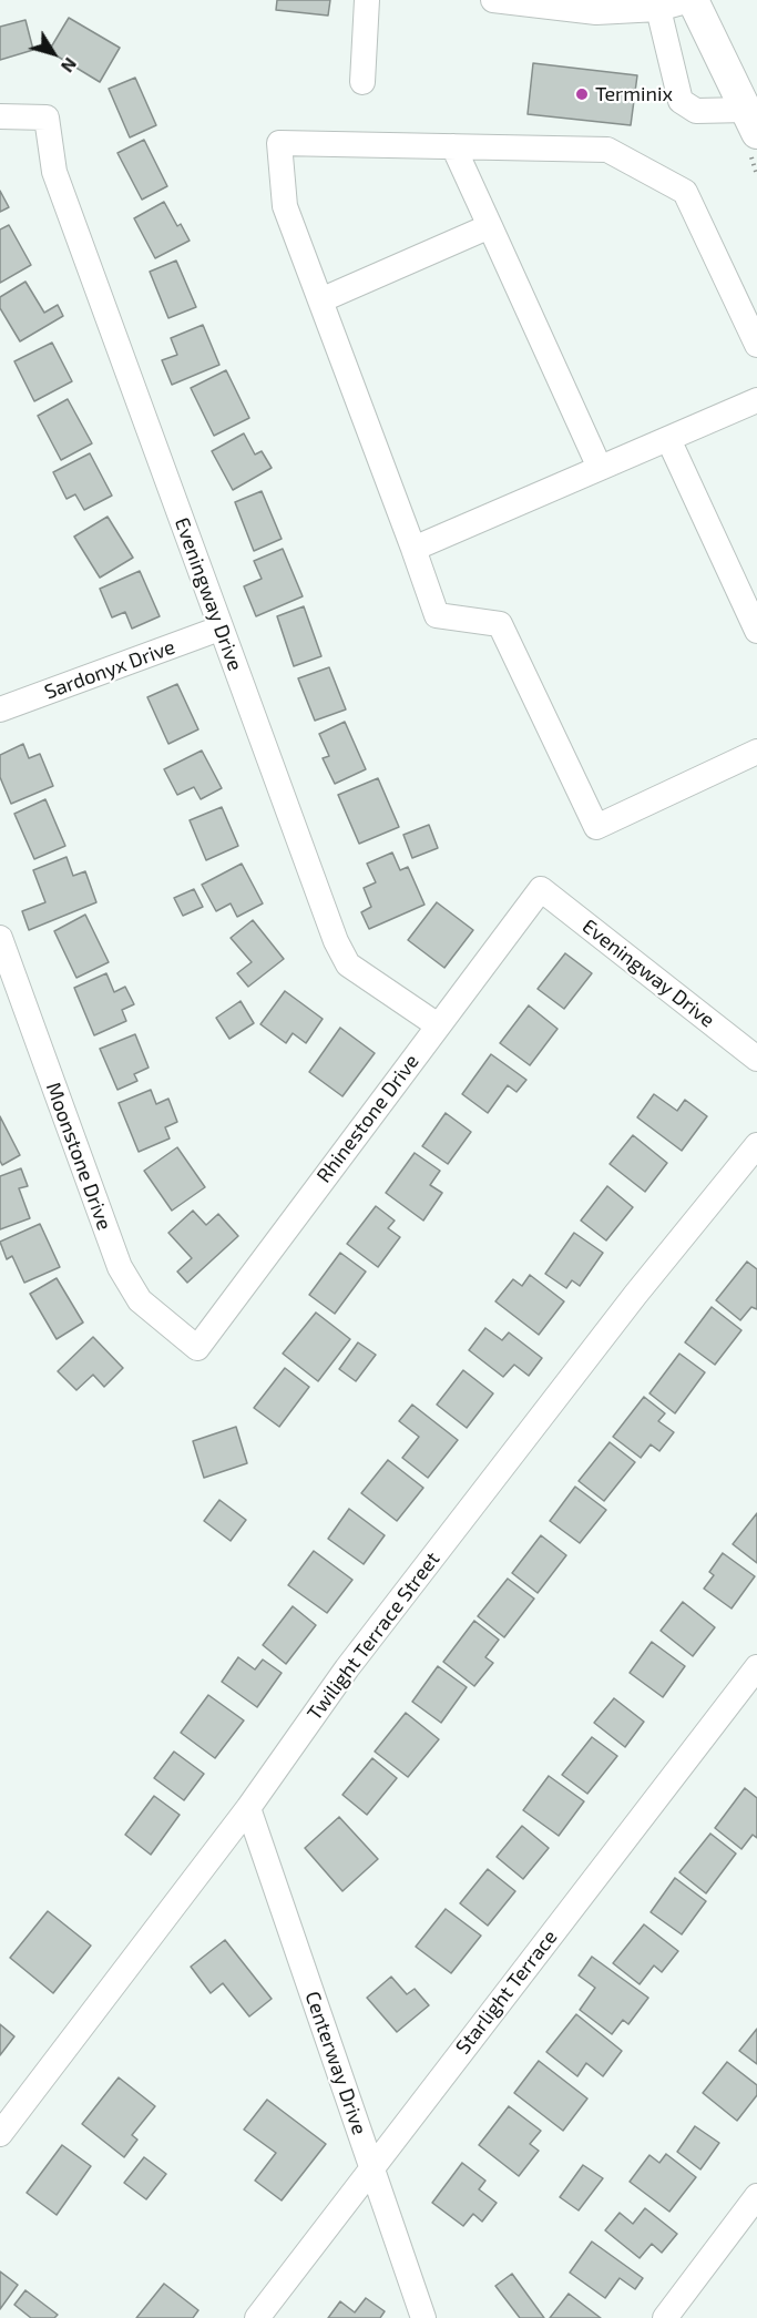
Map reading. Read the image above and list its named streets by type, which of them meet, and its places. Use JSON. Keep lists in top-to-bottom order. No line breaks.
{"streets":{"street":["Eveningway Drive","Sardonyx Drive","Rhinestone Drive","Moonstone Drive","Twilight Terrace Street","Starlight Terrace","Centerway Drive"]},"crossings":[["Eveningway Drive","Sardonyx Drive"],["Eveningway Drive","Rhinestone Drive"],["Rhinestone Drive","Moonstone Drive"],["Twilight Terrace Street","Centerway Drive"],["Starlight Terrace","Centerway Drive"]],"places":["Terminix"],"north":"bottom right"}
